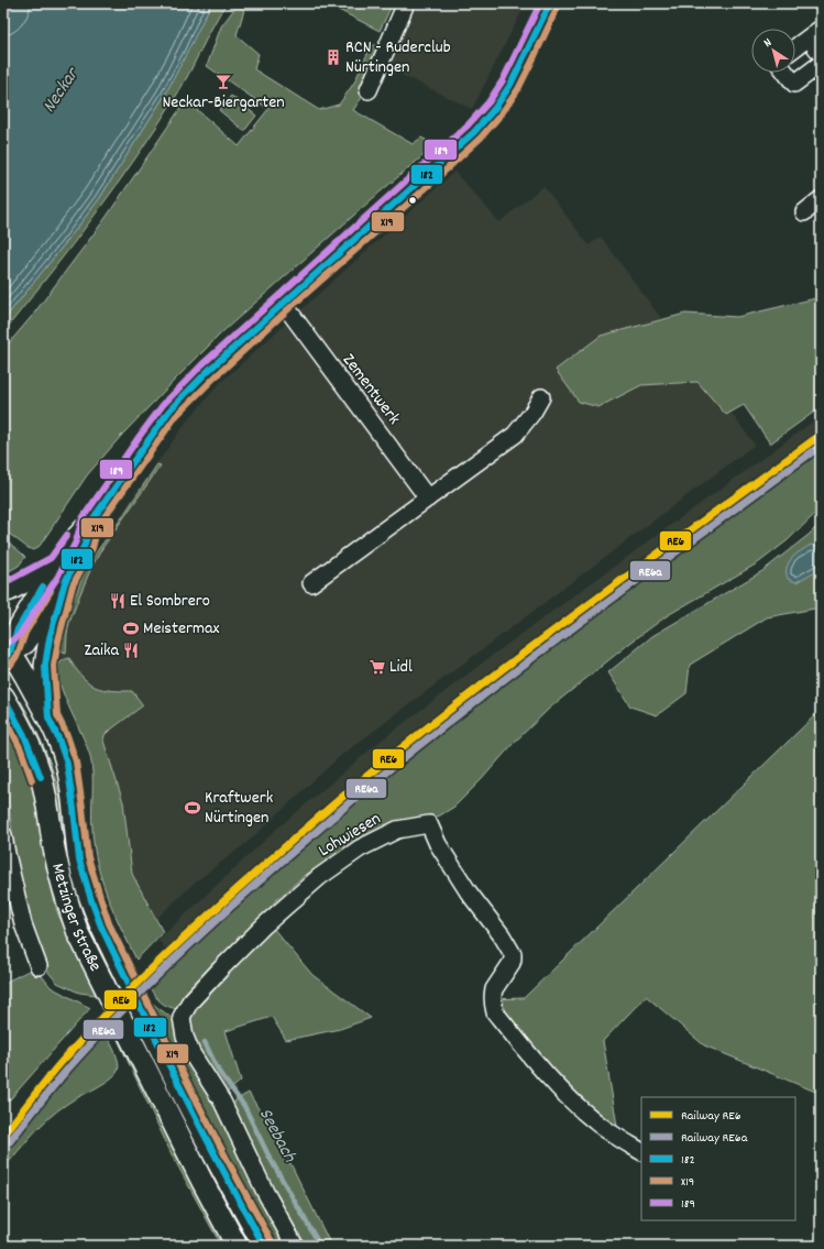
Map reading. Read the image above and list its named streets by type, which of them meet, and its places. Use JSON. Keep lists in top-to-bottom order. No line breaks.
{"streets":{"main road":["Metzinger Straße"],"street":["Zementwerk","Lohwiesen"]},"water":["Neckar","Seebach"],"places":{"building":["RCN - Ruderclub Nürtingen"],"bar":["Neckar-Biergarten"],"restaurant":["El Sombrero","Zaika"],"sports":["Meistermax","Kraftwerk Nürtingen"],"supermarket":["Lidl"]},"lines":["transit line 182","transit line 189","transit line X19","rail line RE6","rail line RE6a"],"legend":["Railway RE6","Railway RE6a","182","X19","189"],"north":"top left"}
